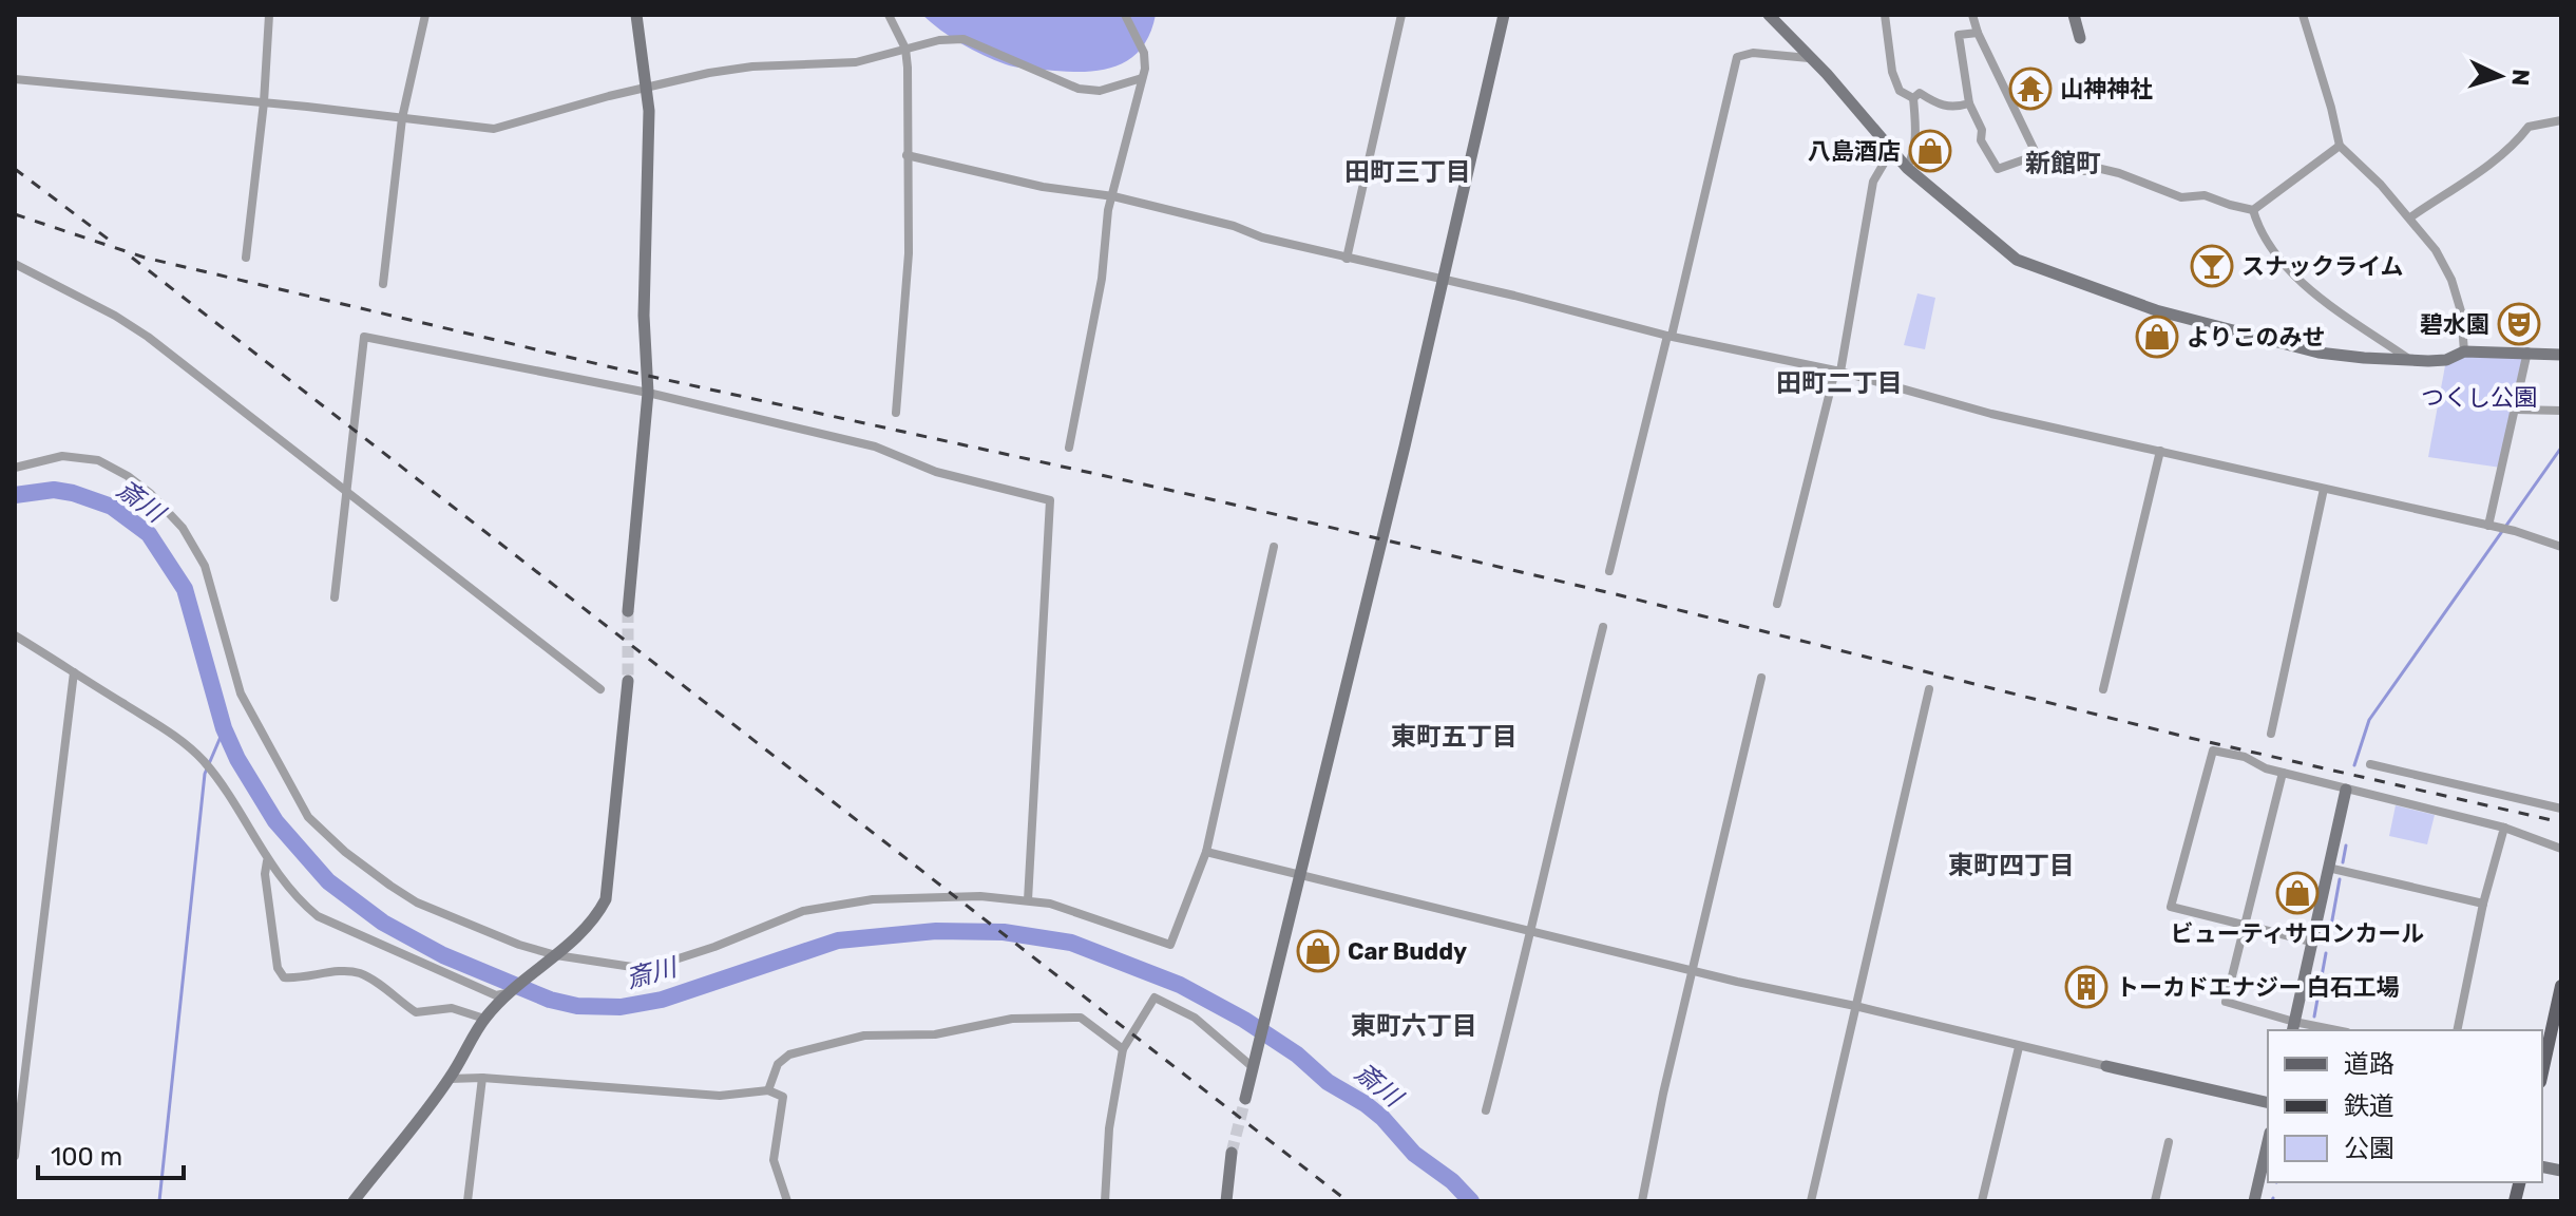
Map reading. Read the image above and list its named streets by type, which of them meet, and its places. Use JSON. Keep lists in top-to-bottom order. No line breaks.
{"districts":["新館町","田町三丁目","田町二丁目","東町五丁目","東町四丁目","東町六丁目"],"water":["斎川"],"parks":["つくし公園"],"places":{"temple":["山神神社"],"shop":["八島酒店","よりこのみせ","ビューティサロンカール","Car Buddy"],"bar":["スナックライム"],"theatre":["碧水園"],"building":["トーカドエナジー 白石工場"]},"legend":["道路","鉄道","公園"],"scale_bar":"100 m","north":"right"}
